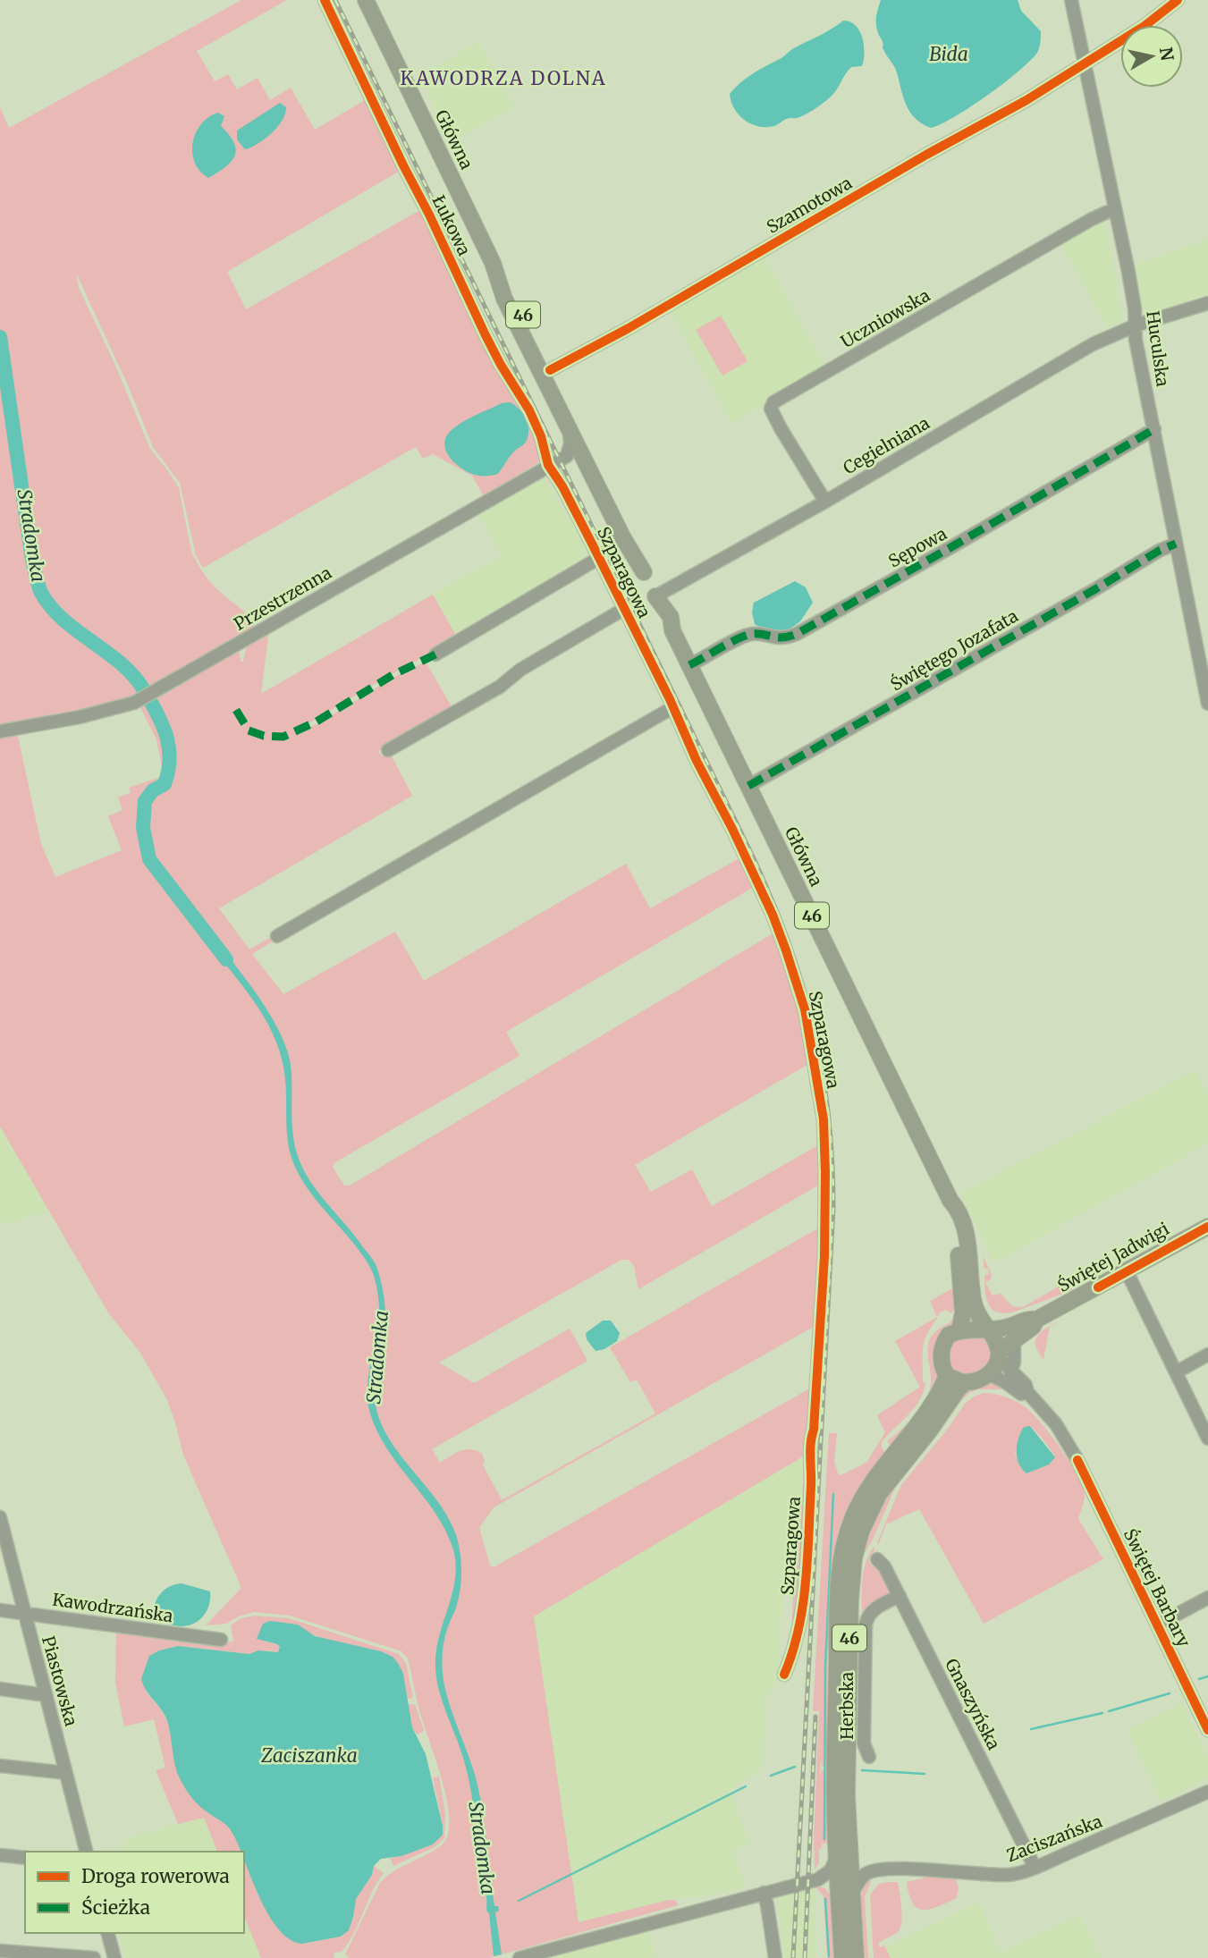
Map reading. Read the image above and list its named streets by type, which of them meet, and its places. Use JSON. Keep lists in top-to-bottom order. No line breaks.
{"streets":{"main road":["Główna","46","Świętej Jadwigi"],"street":["Szamotowa","Łukowa","Uczniowska","Huculska","Cegielniana","Sępowa","Szparagowa","Przestrzenna","Świętego Jozafata","Świętej Barbary","Kawodrzańska","Piastowska","Gnaszyńska","Herbska","Zaciszańska"]},"crossings":[["Główna","Szamotowa"],["Główna","46"],["Główna","Cegielniana"],["Główna","Sępowa"],["Główna","Świętego Jozafata"],["Główna","Świętej Jadwigi"],["Główna","Świętej Barbary"],["Szamotowa","Huculska"],["Łukowa","Szparagowa"],["Łukowa","Przestrzenna"],["46","Świętej Jadwigi"],["46","Świętej Barbary"],["Uczniowska","Huculska"],["Uczniowska","Cegielniana"],["Huculska","Cegielniana"],["Huculska","Sępowa"],["Huculska","Świętego Jozafata"],["Szparagowa","Przestrzenna"],["Świętej Jadwigi","Świętej Barbary"],["Kawodrzańska","Piastowska"],["Gnaszyńska","Herbska"],["Gnaszyńska","Zaciszańska"]],"districts":["KAWODRZA DOLNA"],"water":["Bida","Stradomka","Zaciszanka"],"legend":["Droga rowerowa","Ścieżka"],"north":"right"}
